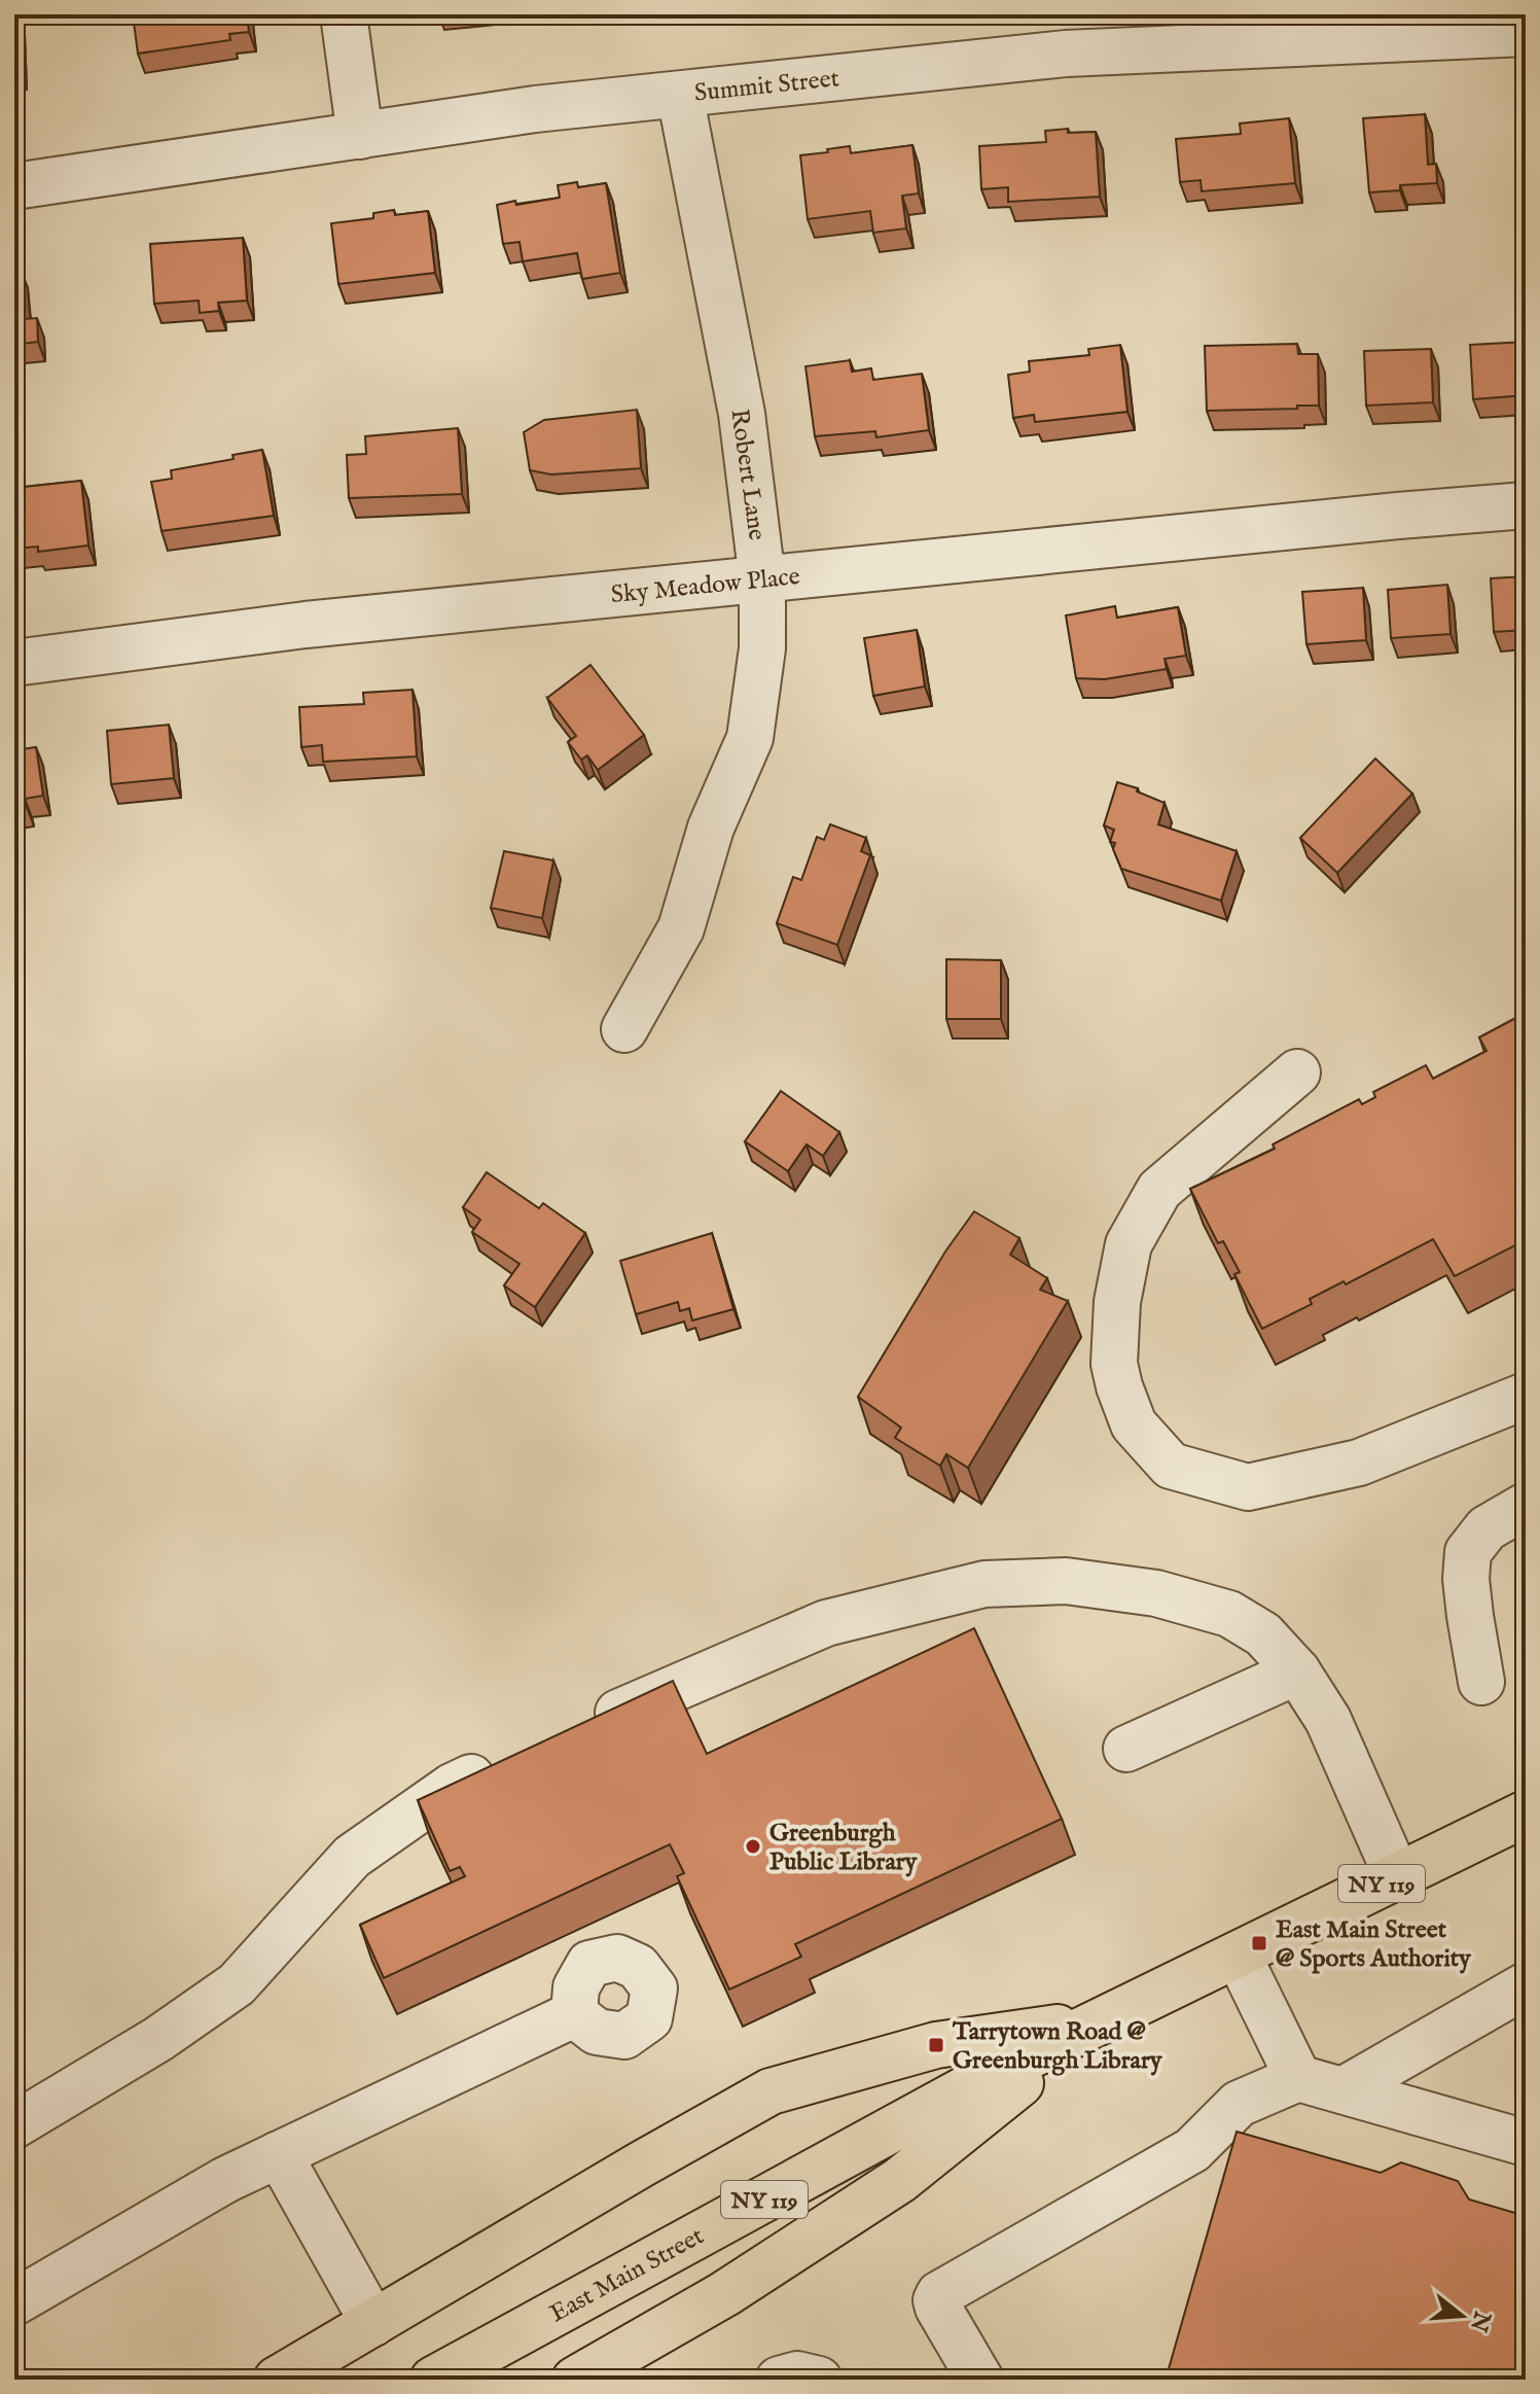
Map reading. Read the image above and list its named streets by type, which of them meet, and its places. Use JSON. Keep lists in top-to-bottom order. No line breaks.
{"streets":{"main road":["NY 119","East Main Street"],"street":["Summit Street","Robert Lane","Sky Meadow Place"]},"crossings":[["Summit Street","Robert Lane"],["Robert Lane","Sky Meadow Place"]],"places":{"other":["Greenburgh Public Library"],"transit":["East Main Street @ Sports Authority","Tarrytown Road @ Greenburgh Library"]},"north":"right"}
